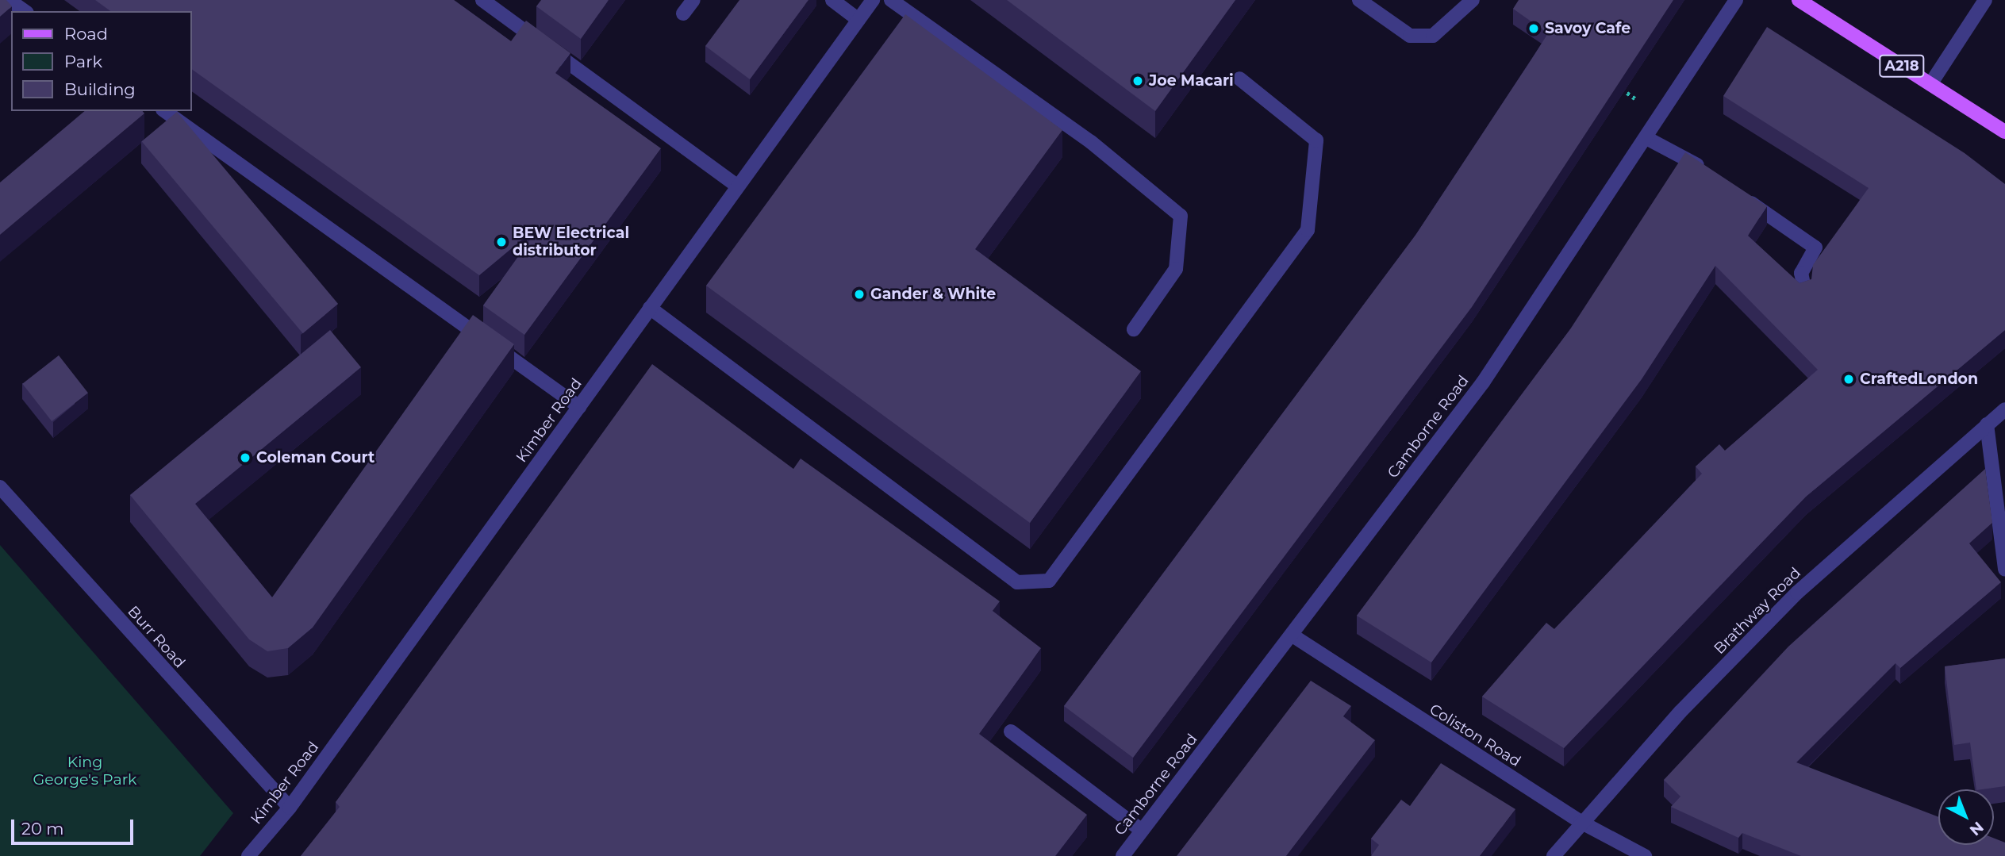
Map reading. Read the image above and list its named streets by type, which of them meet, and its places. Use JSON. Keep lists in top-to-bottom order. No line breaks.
{"streets":{"main road":["A218"],"street":["Kimber Road","Camborne Road","Brathway Road","Burr Road","Coliston Road"]},"crossings":[["Kimber Road","Burr Road"],["Camborne Road","Coliston Road"],["Brathway Road","Coliston Road"]],"parks":["King George's Park"],"places":["Savoy Cafe","Joe Macari","BEW Electrical distributor","Gander & White","CraftedLondon","Coleman Court"],"legend":["Road","Park","Building"],"scale_bar":"20 m","north":"bottom right"}
